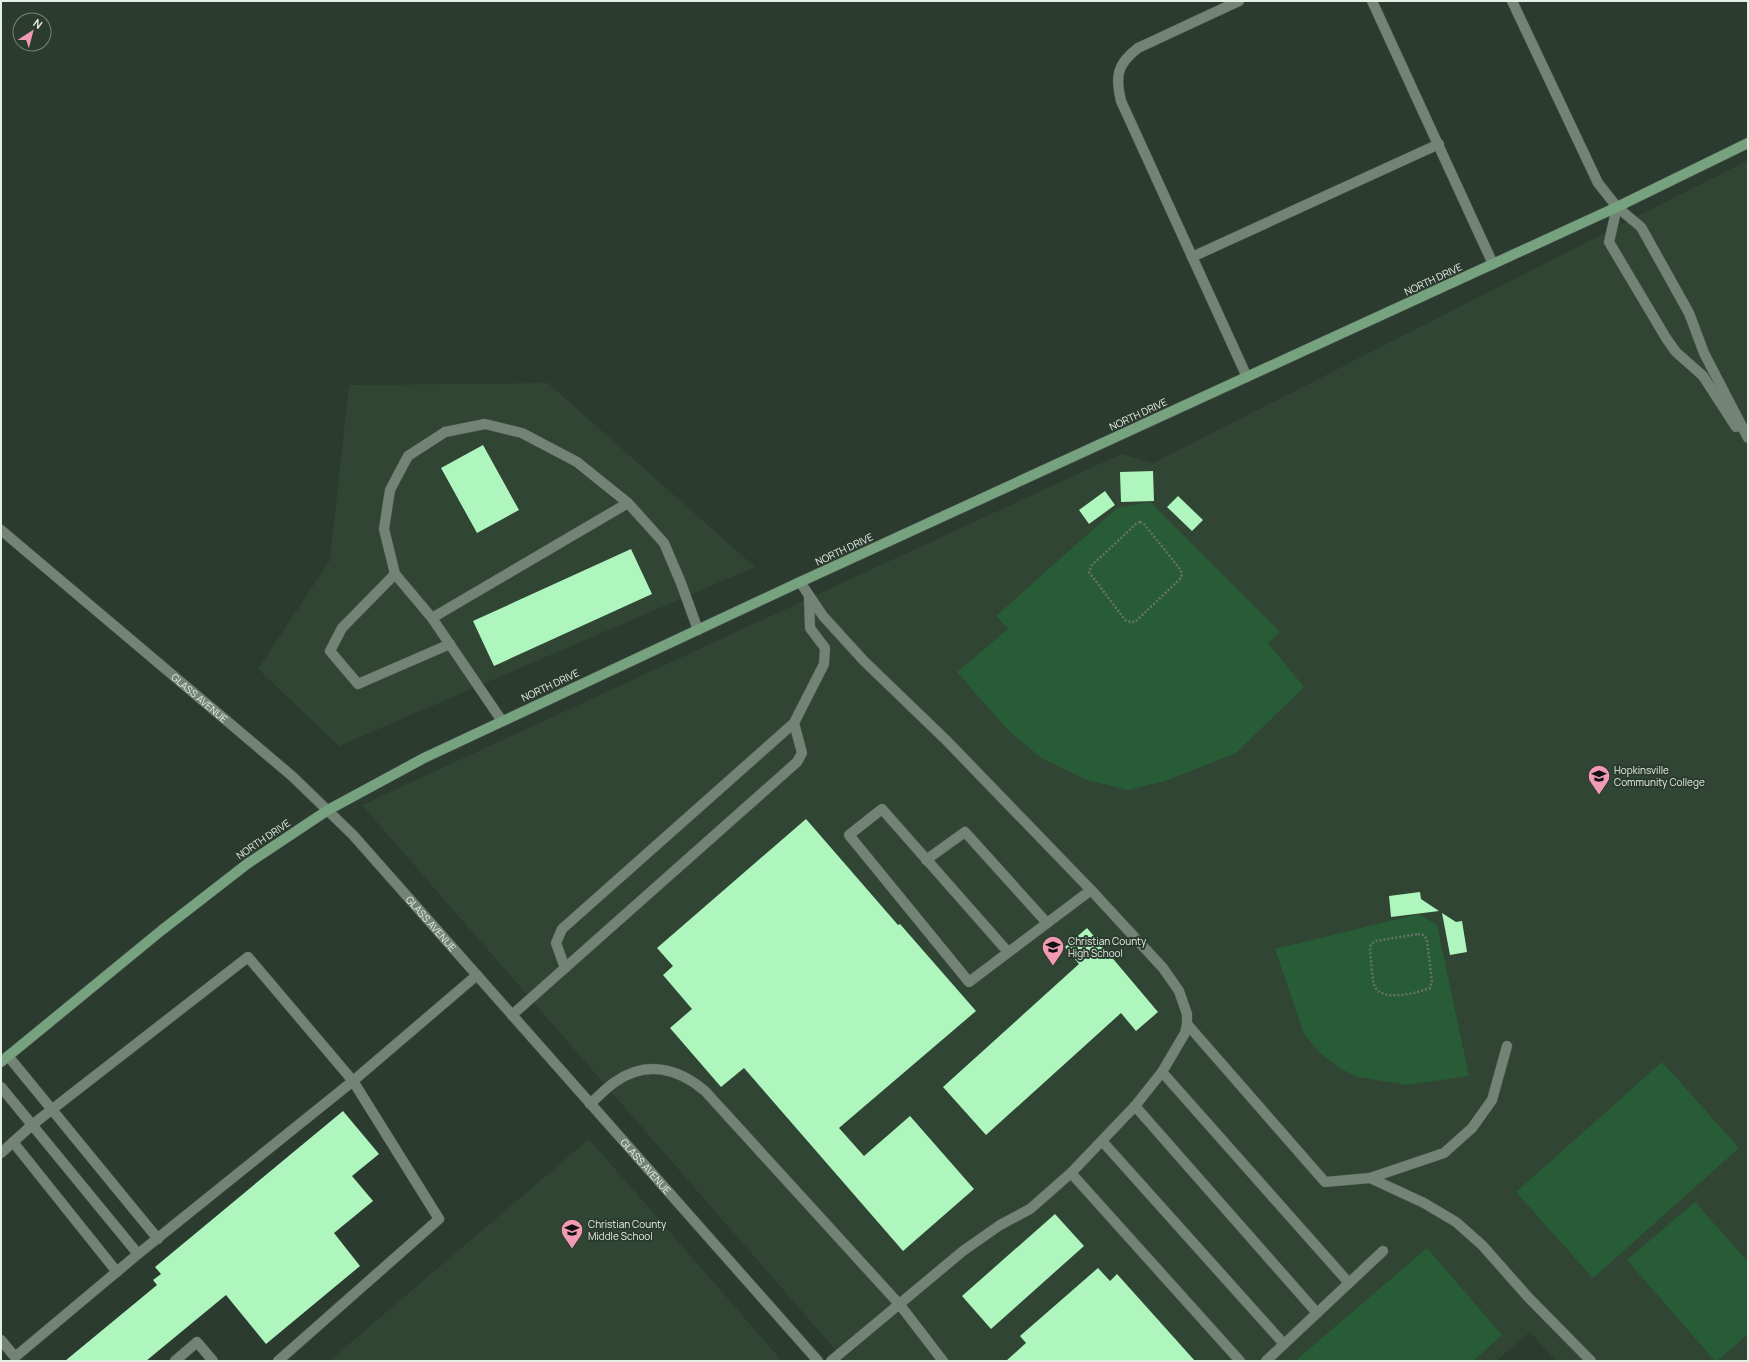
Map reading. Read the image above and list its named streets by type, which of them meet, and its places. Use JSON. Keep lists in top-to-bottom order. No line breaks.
{"streets":{"main road":["NORTH DRIVE"],"street":["GLASS AVENUE"]},"crossings":[["NORTH DRIVE","GLASS AVENUE"]],"places":{"school or university":["Hopkinsville Community College","Christian County High School","Christian County Middle School"]},"north":"top right"}
